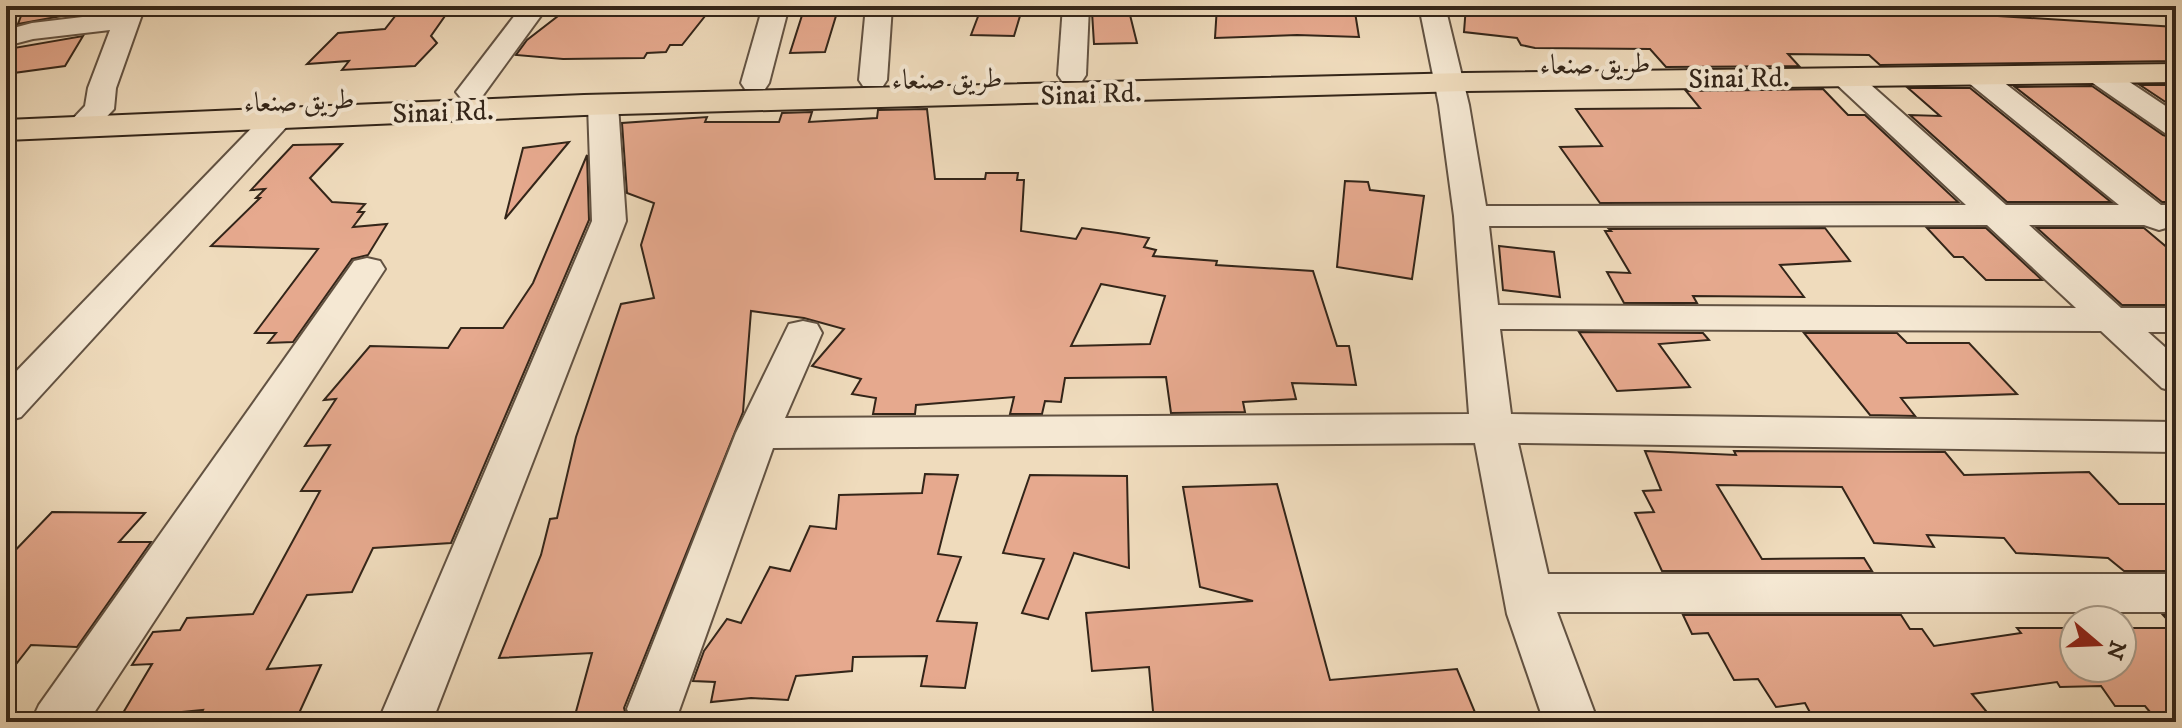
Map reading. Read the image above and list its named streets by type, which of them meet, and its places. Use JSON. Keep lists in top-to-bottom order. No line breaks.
{"streets":{"main road":["طريق صنعاء","Sinai Rd."]},"crossings":[["طريق صنعاء","Sinai Rd."]],"north":"right"}
